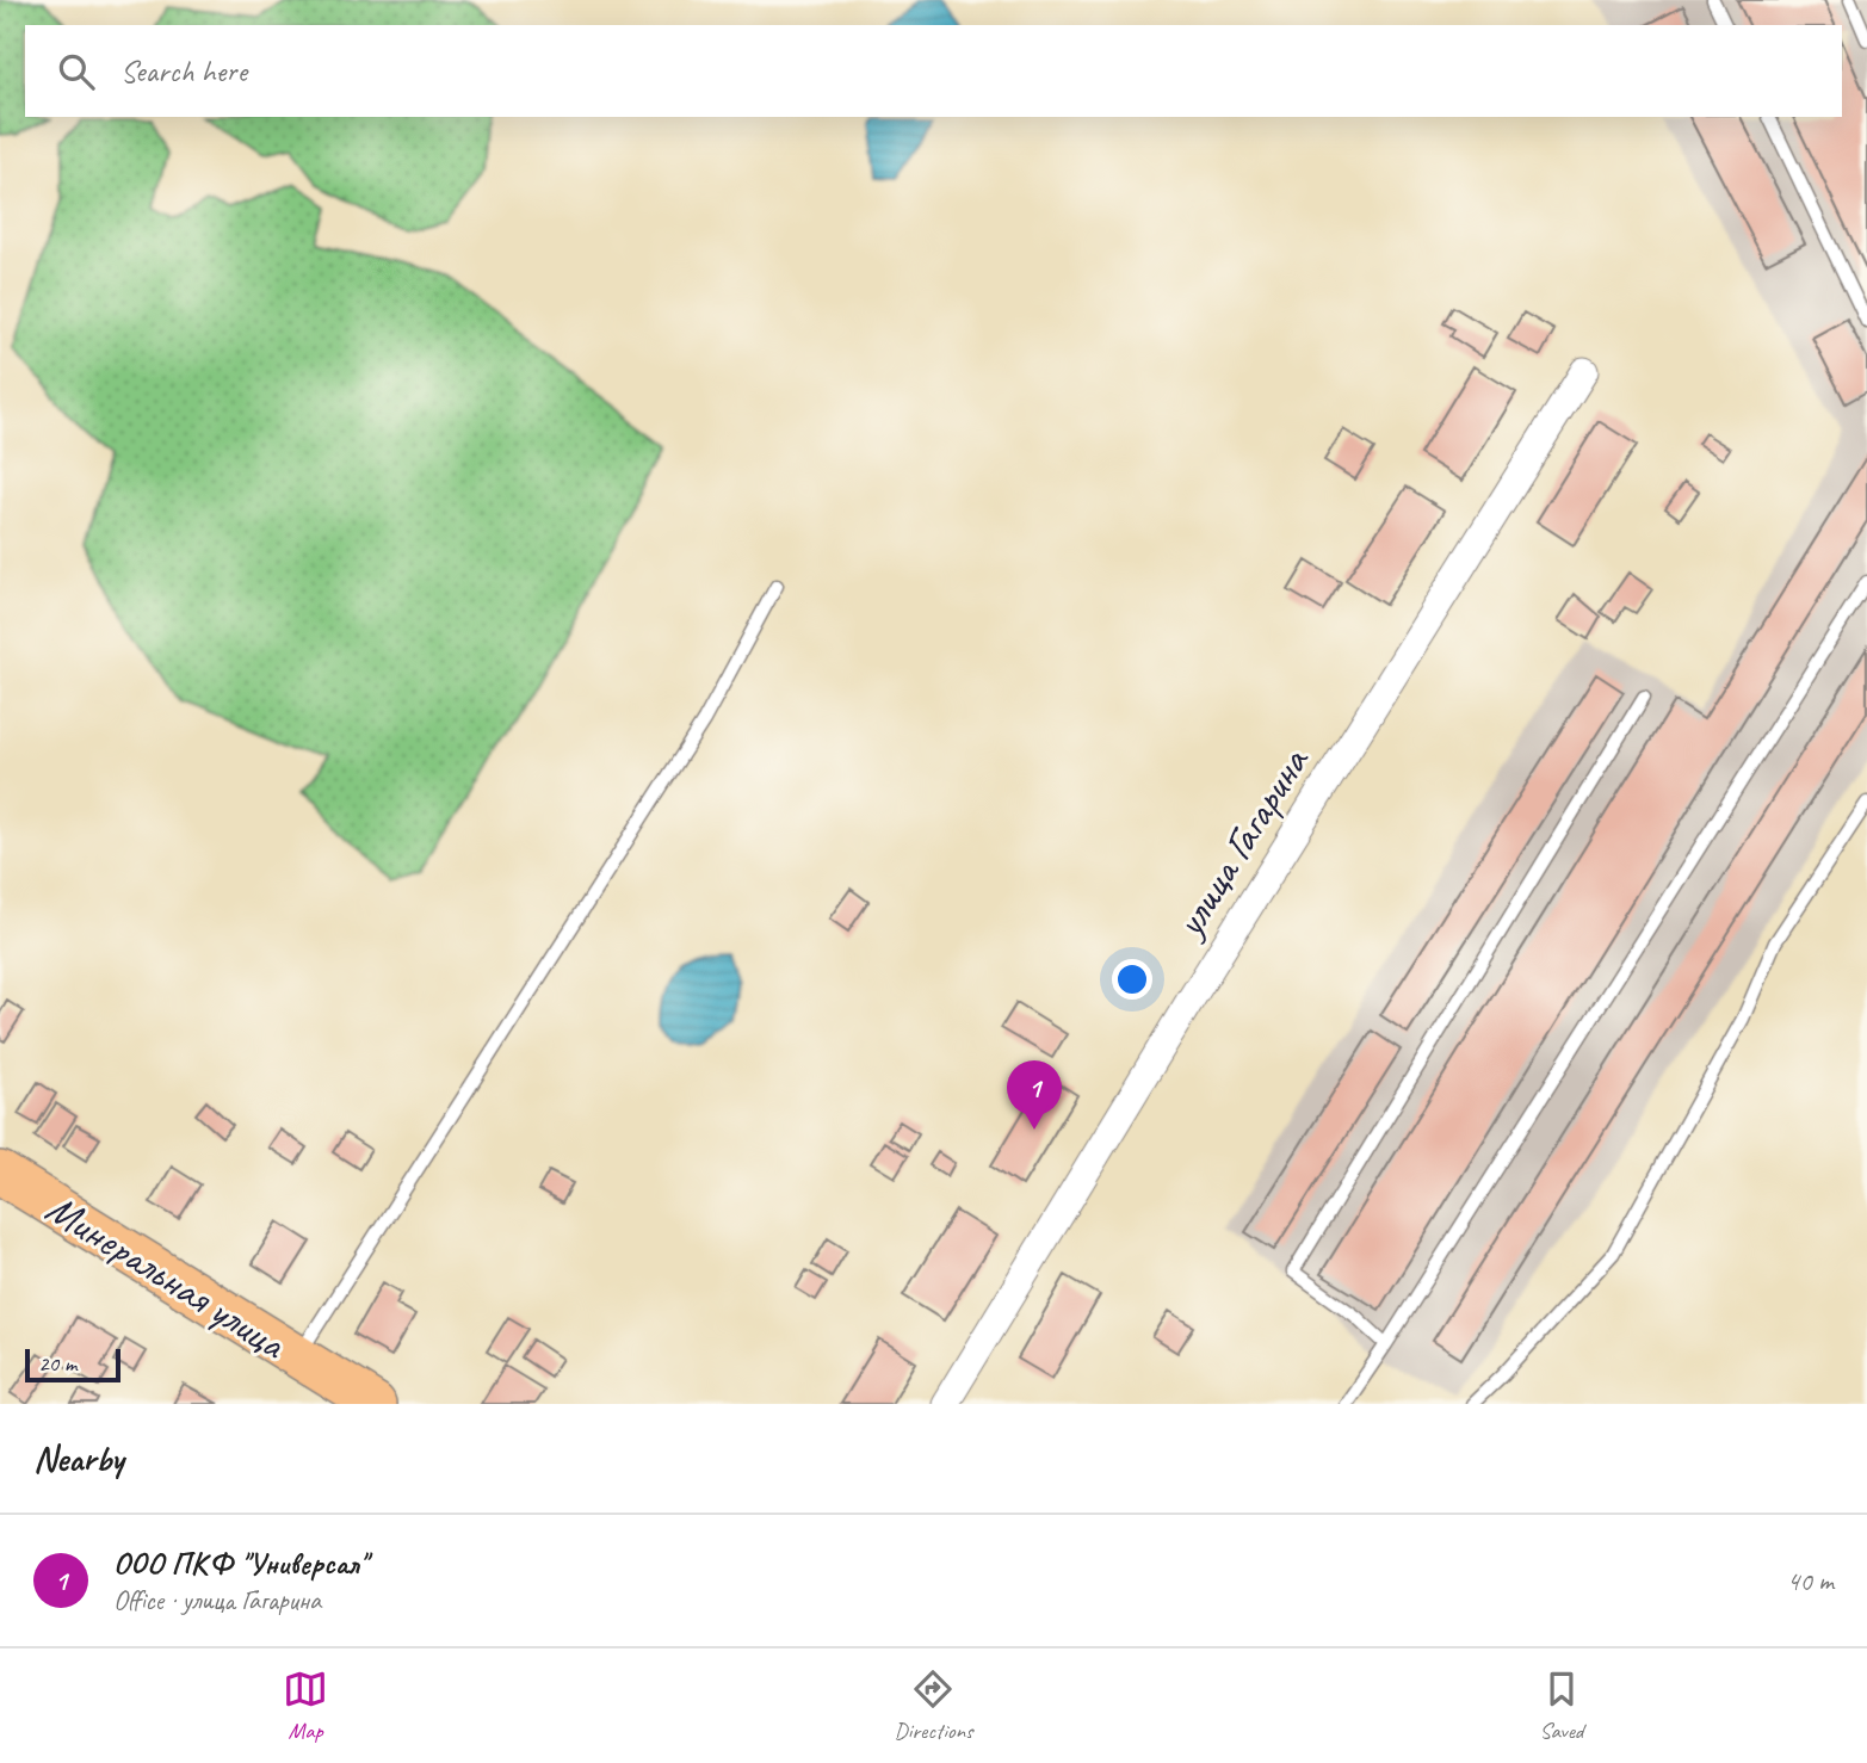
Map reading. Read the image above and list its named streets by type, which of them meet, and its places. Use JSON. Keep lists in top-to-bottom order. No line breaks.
{"streets":{"main road":["Минеральная улица"],"street":["улица Гагарина"]},"scale_bar":"20 m","page":{"search":"Search here","pins":"1","scale":"20 m","heading":"Nearby","list":[{"mark":"1","name":"ООО ПКФ \"Универсал\"","note":"Office · улица Гагарина","value":"40 m"}],"nav":["Map","Directions","Saved"]}}
